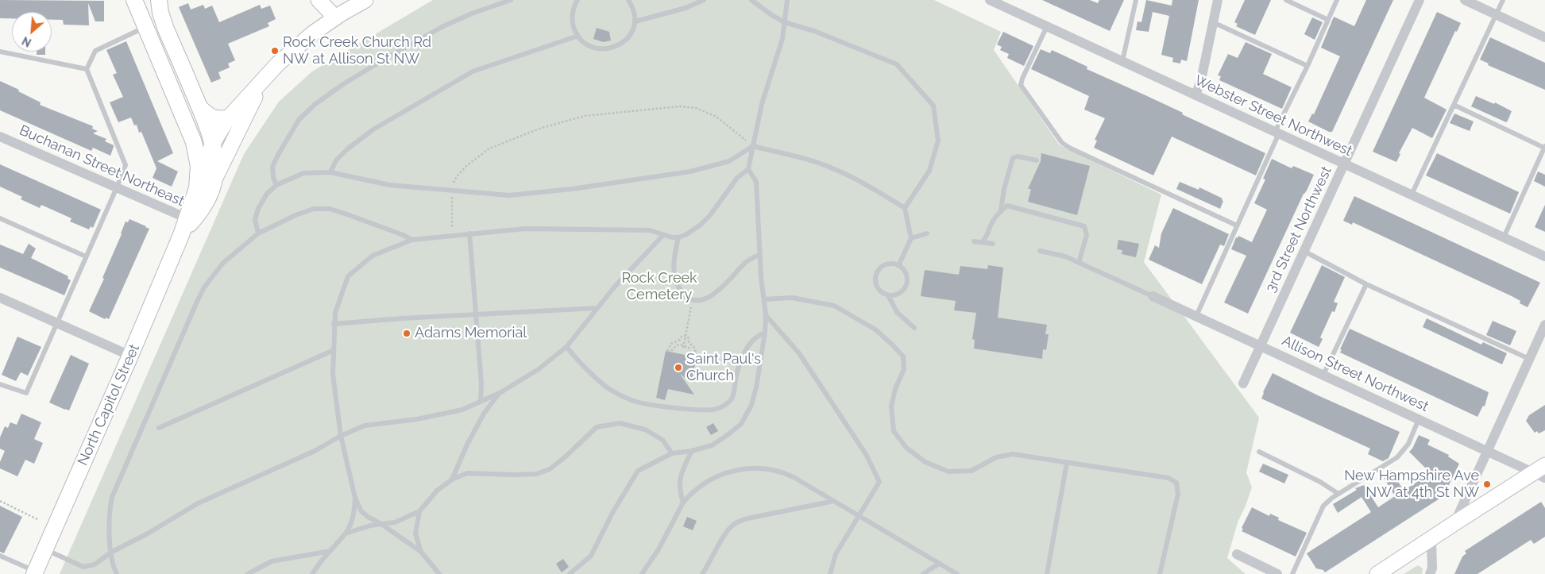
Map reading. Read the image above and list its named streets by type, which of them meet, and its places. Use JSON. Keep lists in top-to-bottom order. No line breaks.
{"streets":{"main road":["North Capitol Street"],"street":["Webster Street Northwest","Buchanan Street Northeast","3rd Street Northwest","Allison Street Northwest"]},"crossings":[["Webster Street Northwest","3rd Street Northwest"],["Buchanan Street Northeast","North Capitol Street"],["3rd Street Northwest","Allison Street Northwest"]],"parks":["Rock Creek Cemetery"],"places":["Rock Creek Church Rd NW at Allison St NW","Adams Memorial","Saint Paul's Church","New Hampshire Ave NW at 4th St NW"],"north":"bottom left"}
